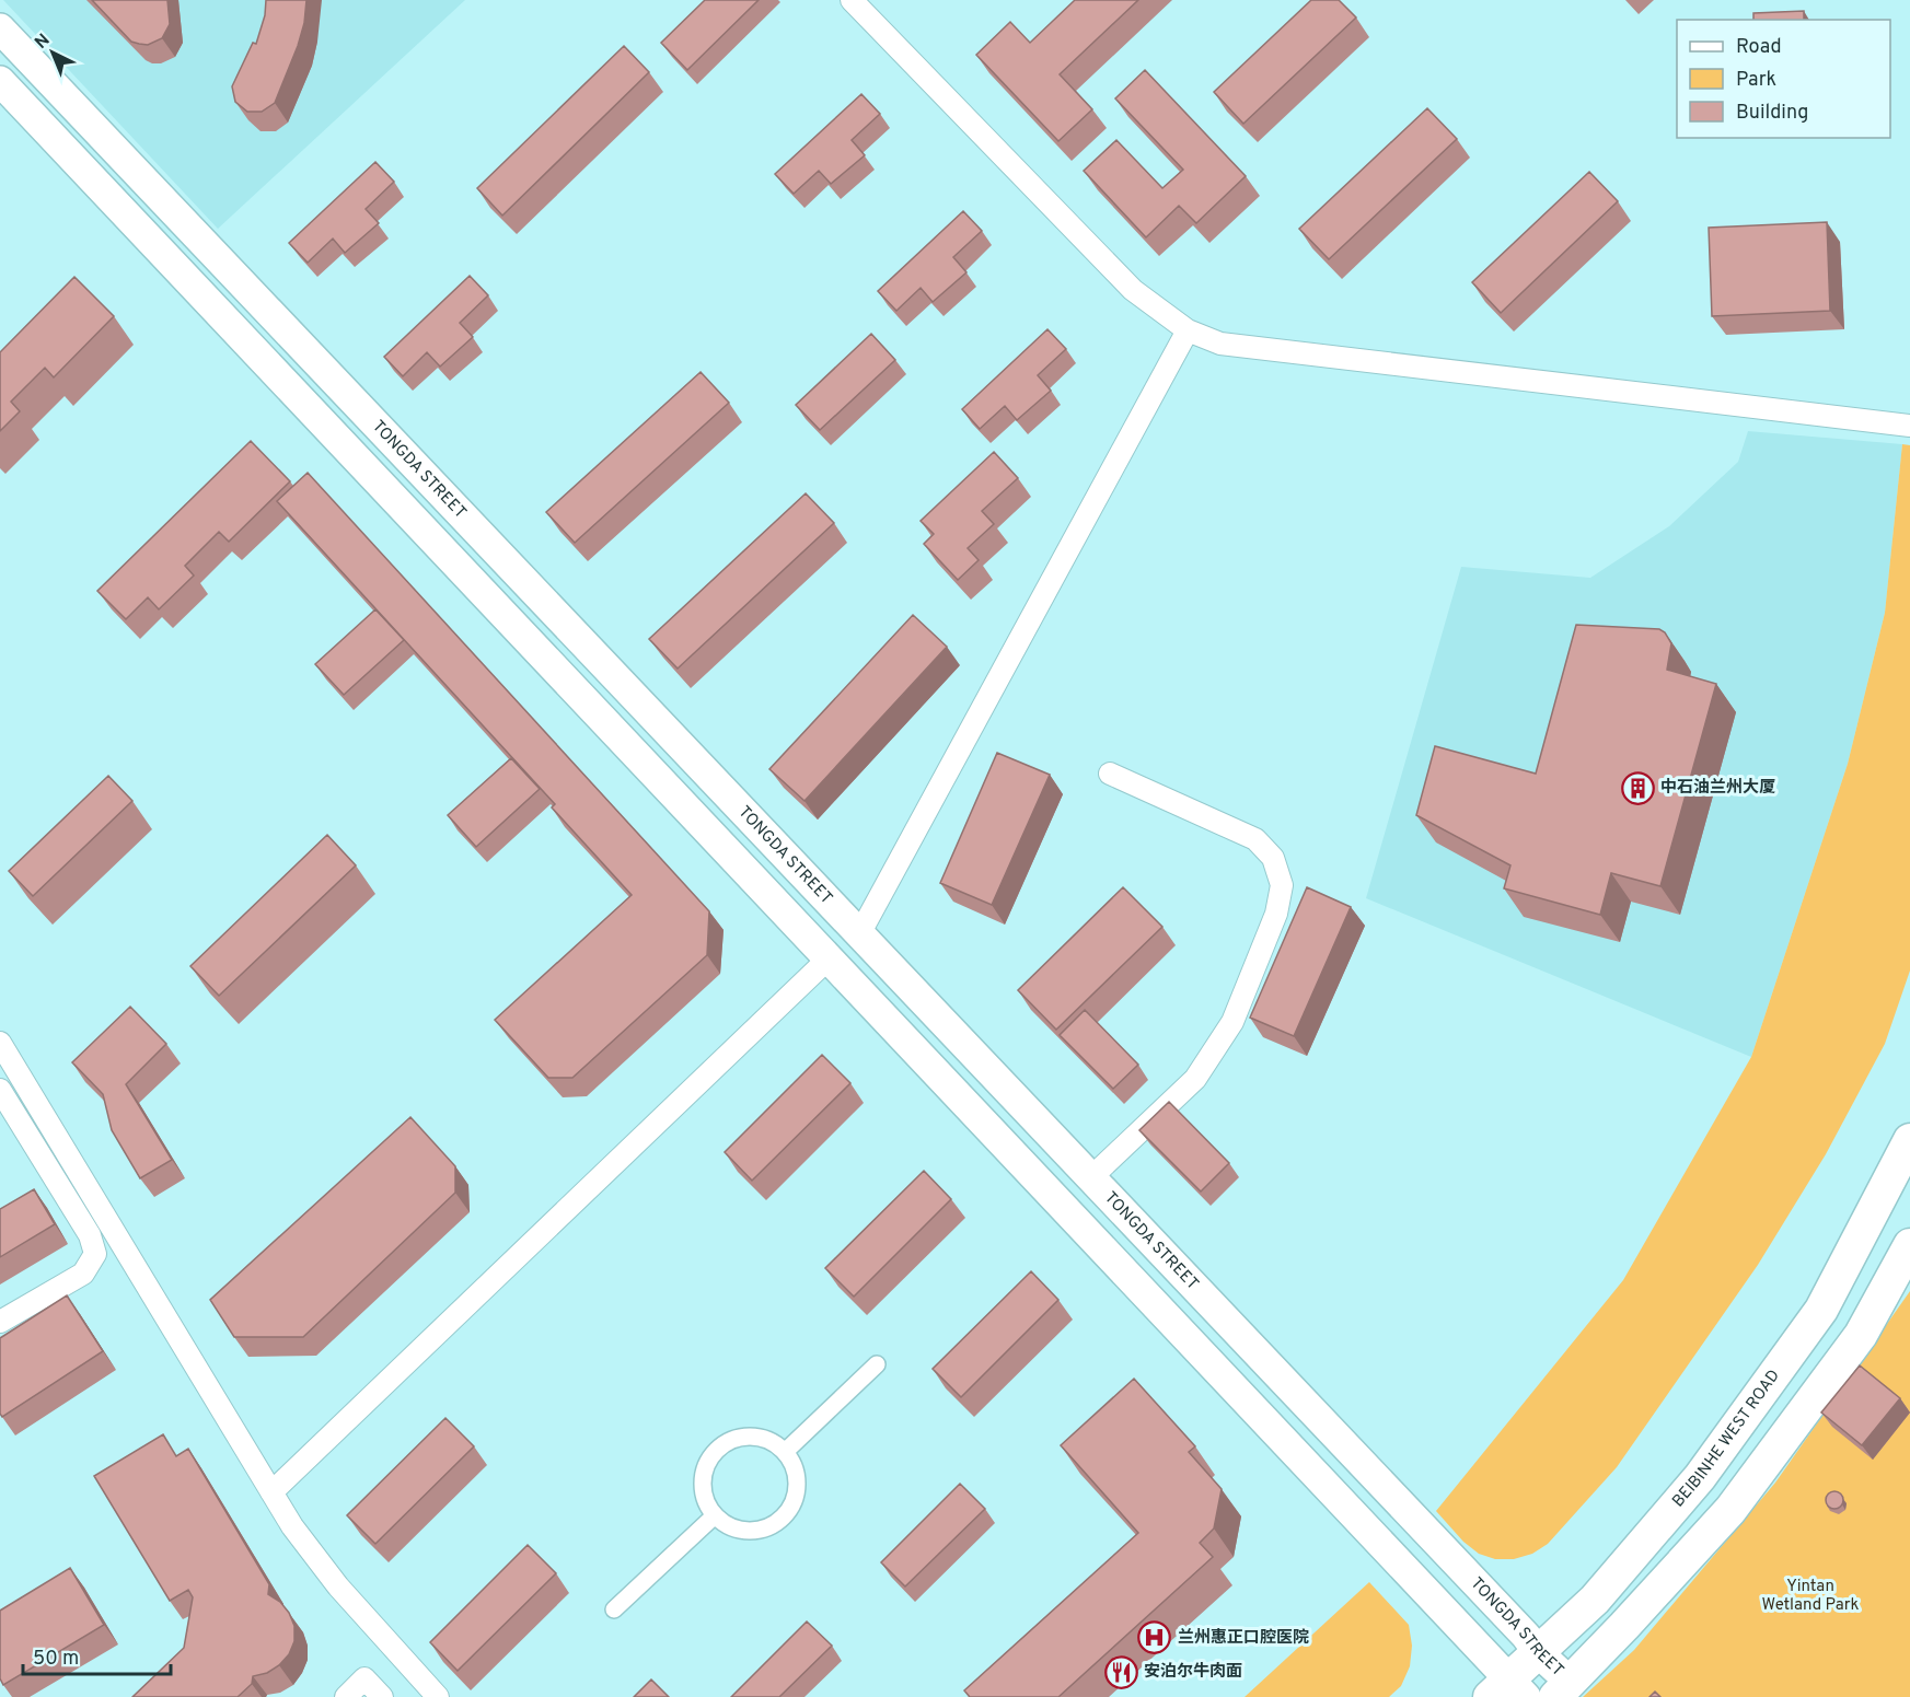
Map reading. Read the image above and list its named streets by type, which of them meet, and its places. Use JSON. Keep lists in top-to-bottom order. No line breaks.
{"streets":{"main road":["TONGDA STREET","BEIBINHE WEST ROAD"]},"crossings":[["TONGDA STREET","BEIBINHE WEST ROAD"]],"parks":["Yintan Wetland Park"],"places":{"building":["中石油兰州大厦"],"hospital":["兰州惠正口腔医院"],"restaurant":["安泊尔牛肉面"]},"legend":["Road","Park","Building"],"scale_bar":"50 m","north":"top left"}
